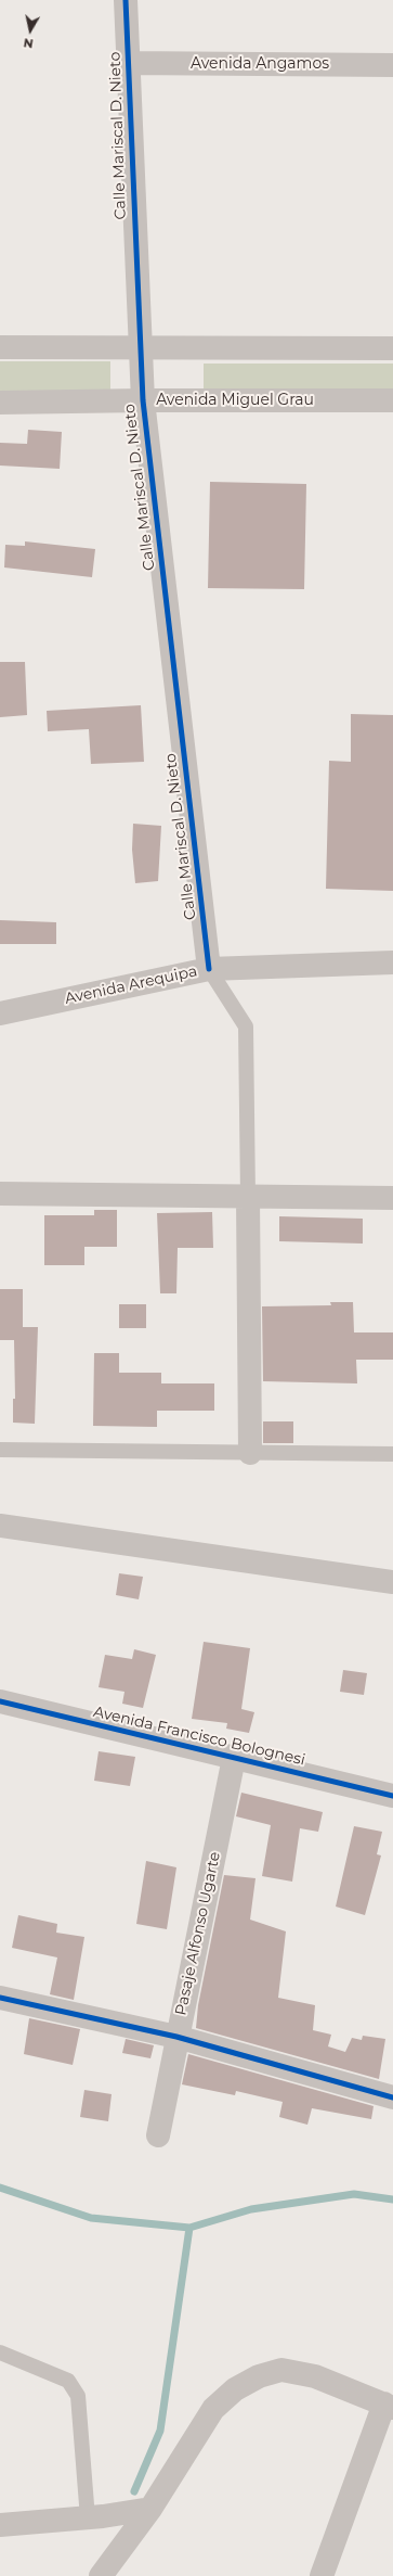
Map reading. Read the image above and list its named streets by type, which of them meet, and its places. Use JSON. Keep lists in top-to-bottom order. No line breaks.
{"streets":{"street":["Avenida Angamos","Calle Mariscal D. Nieto","Avenida Miguel Grau","Avenida Arequipa","Avenida Francisco Bolognesi","Pasaje Alfonso Ugarte"]},"crossings":[["Avenida Angamos","Calle Mariscal D. Nieto"],["Calle Mariscal D. Nieto","Avenida Miguel Grau"],["Calle Mariscal D. Nieto","Avenida Arequipa"],["Avenida Francisco Bolognesi","Pasaje Alfonso Ugarte"]],"north":"bottom"}
